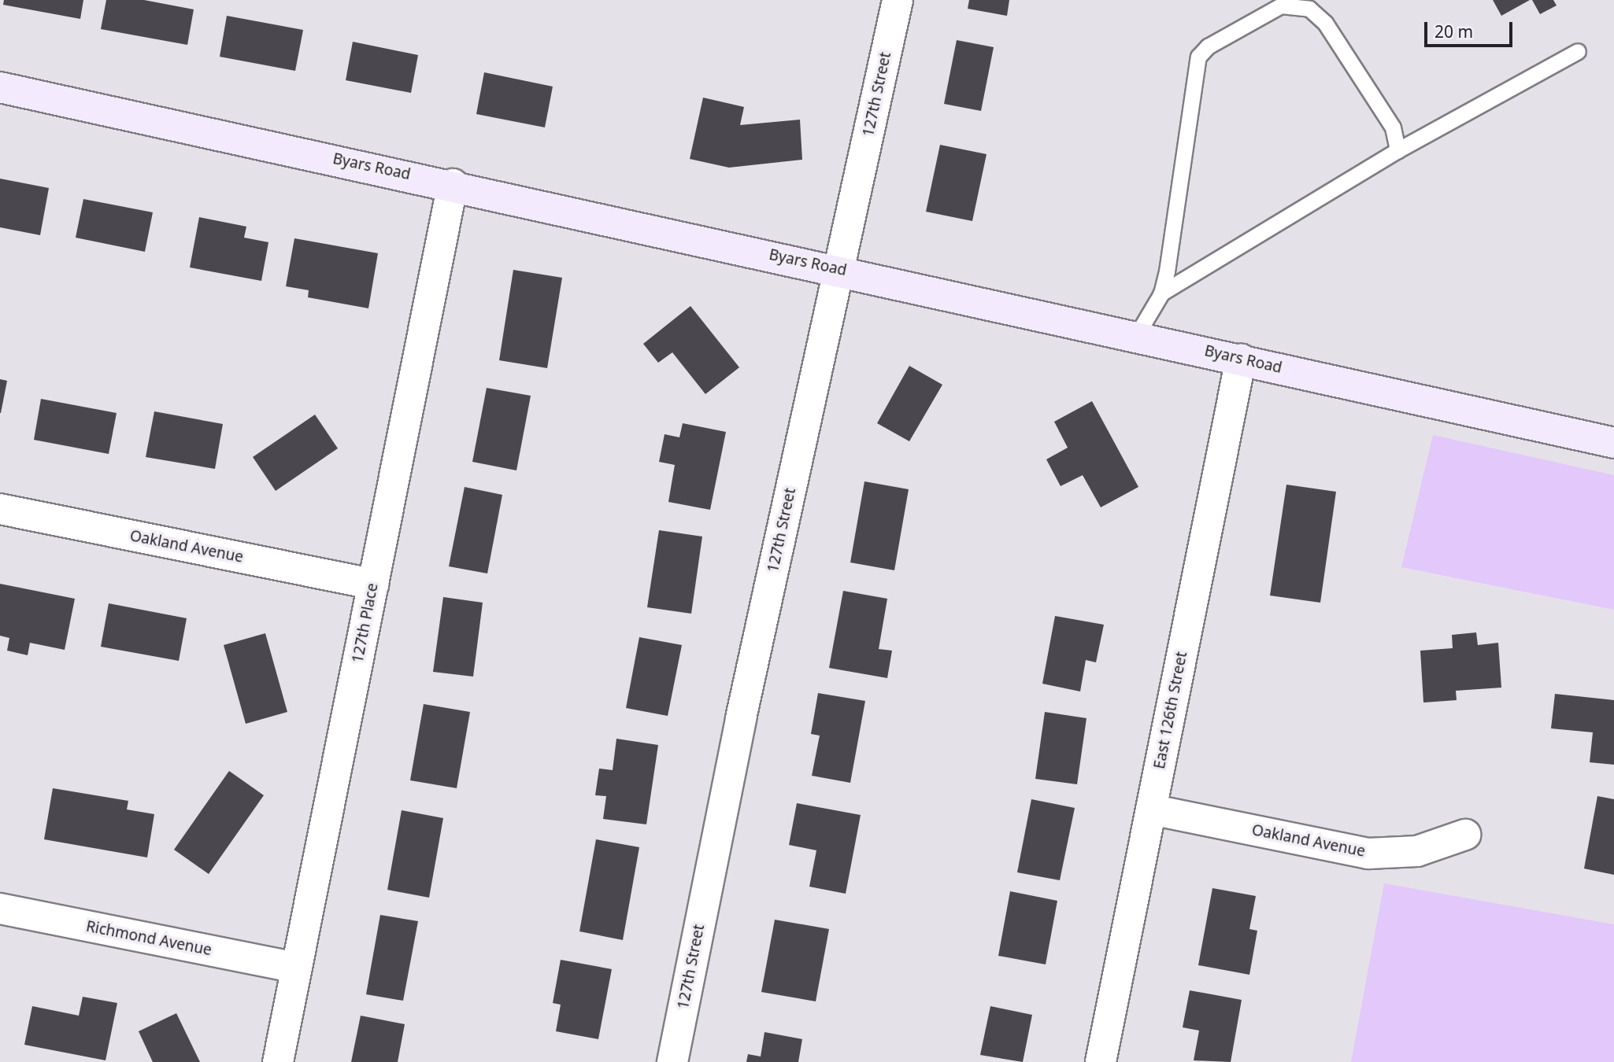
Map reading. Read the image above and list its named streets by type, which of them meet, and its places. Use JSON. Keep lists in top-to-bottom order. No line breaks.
{"streets":{"street":["127th Street","Byars Road","Oakland Avenue","127th Place","East 126th Street","Richmond Avenue"]},"crossings":[["127th Street","Byars Road"],["Byars Road","127th Place"],["Byars Road","East 126th Street"],["Oakland Avenue","127th Place"],["Oakland Avenue","East 126th Street"],["127th Place","Richmond Avenue"]],"scale_bar":"20 m"}
